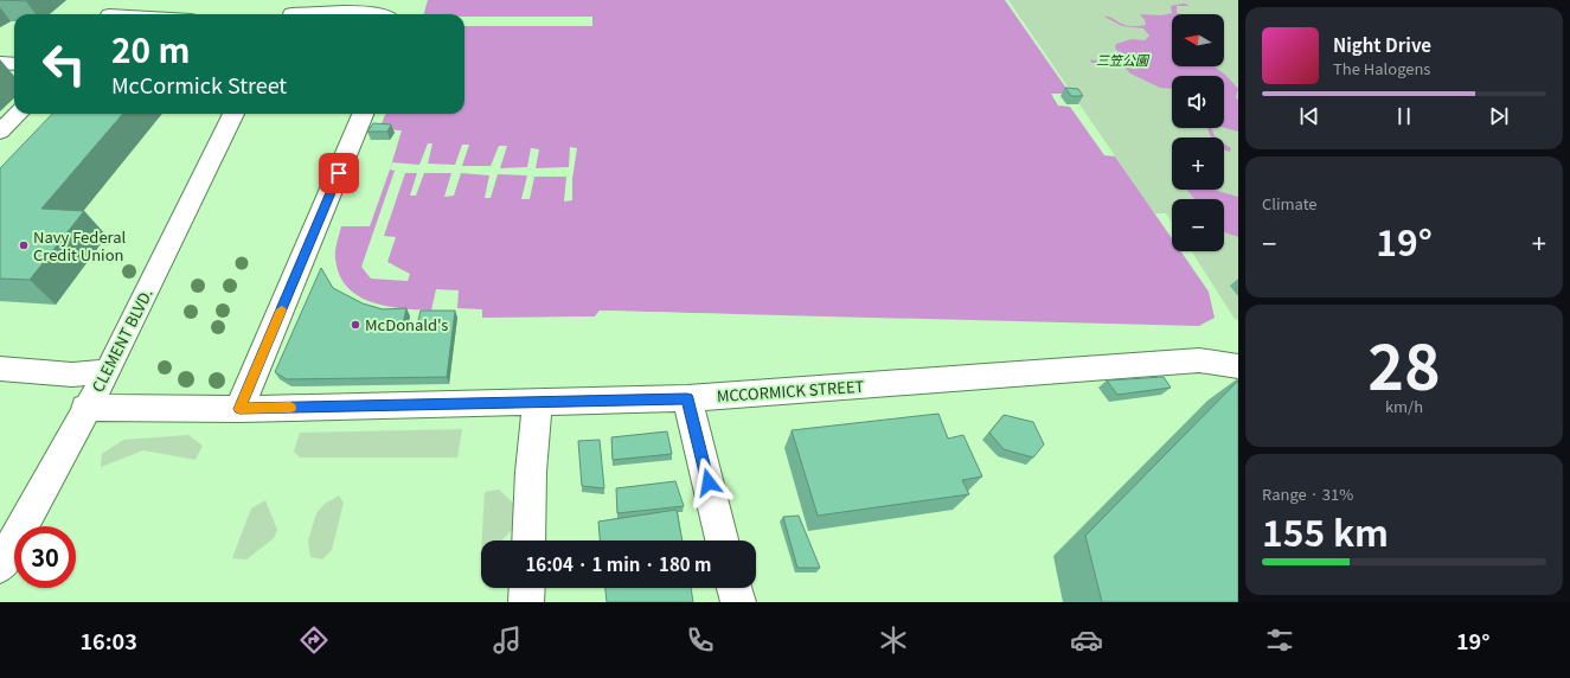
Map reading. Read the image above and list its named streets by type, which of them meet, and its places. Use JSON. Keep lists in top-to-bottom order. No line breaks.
{"streets":{"street":["CLEMENT BLVD.","MCCORMICK STREET"]},"crossings":[["CLEMENT BLVD.","MCCORMICK STREET"]],"parks":["三笠公園"],"places":["Navy Federal Credit Union","McDonald's"],"north":"left","page":{"map_buttons":["+","−"],"turn":["20 m","McCormick Street"],"song":["Night Drive","The Halogens"],"tile":["Climate",["28","km/h"],["Range · 31%","155 km"]],"heat":["−","19°","+"],"limit":"30","trip":"16:04 · 1 min · 180 m","tabs":["16:03","19°"]}}
